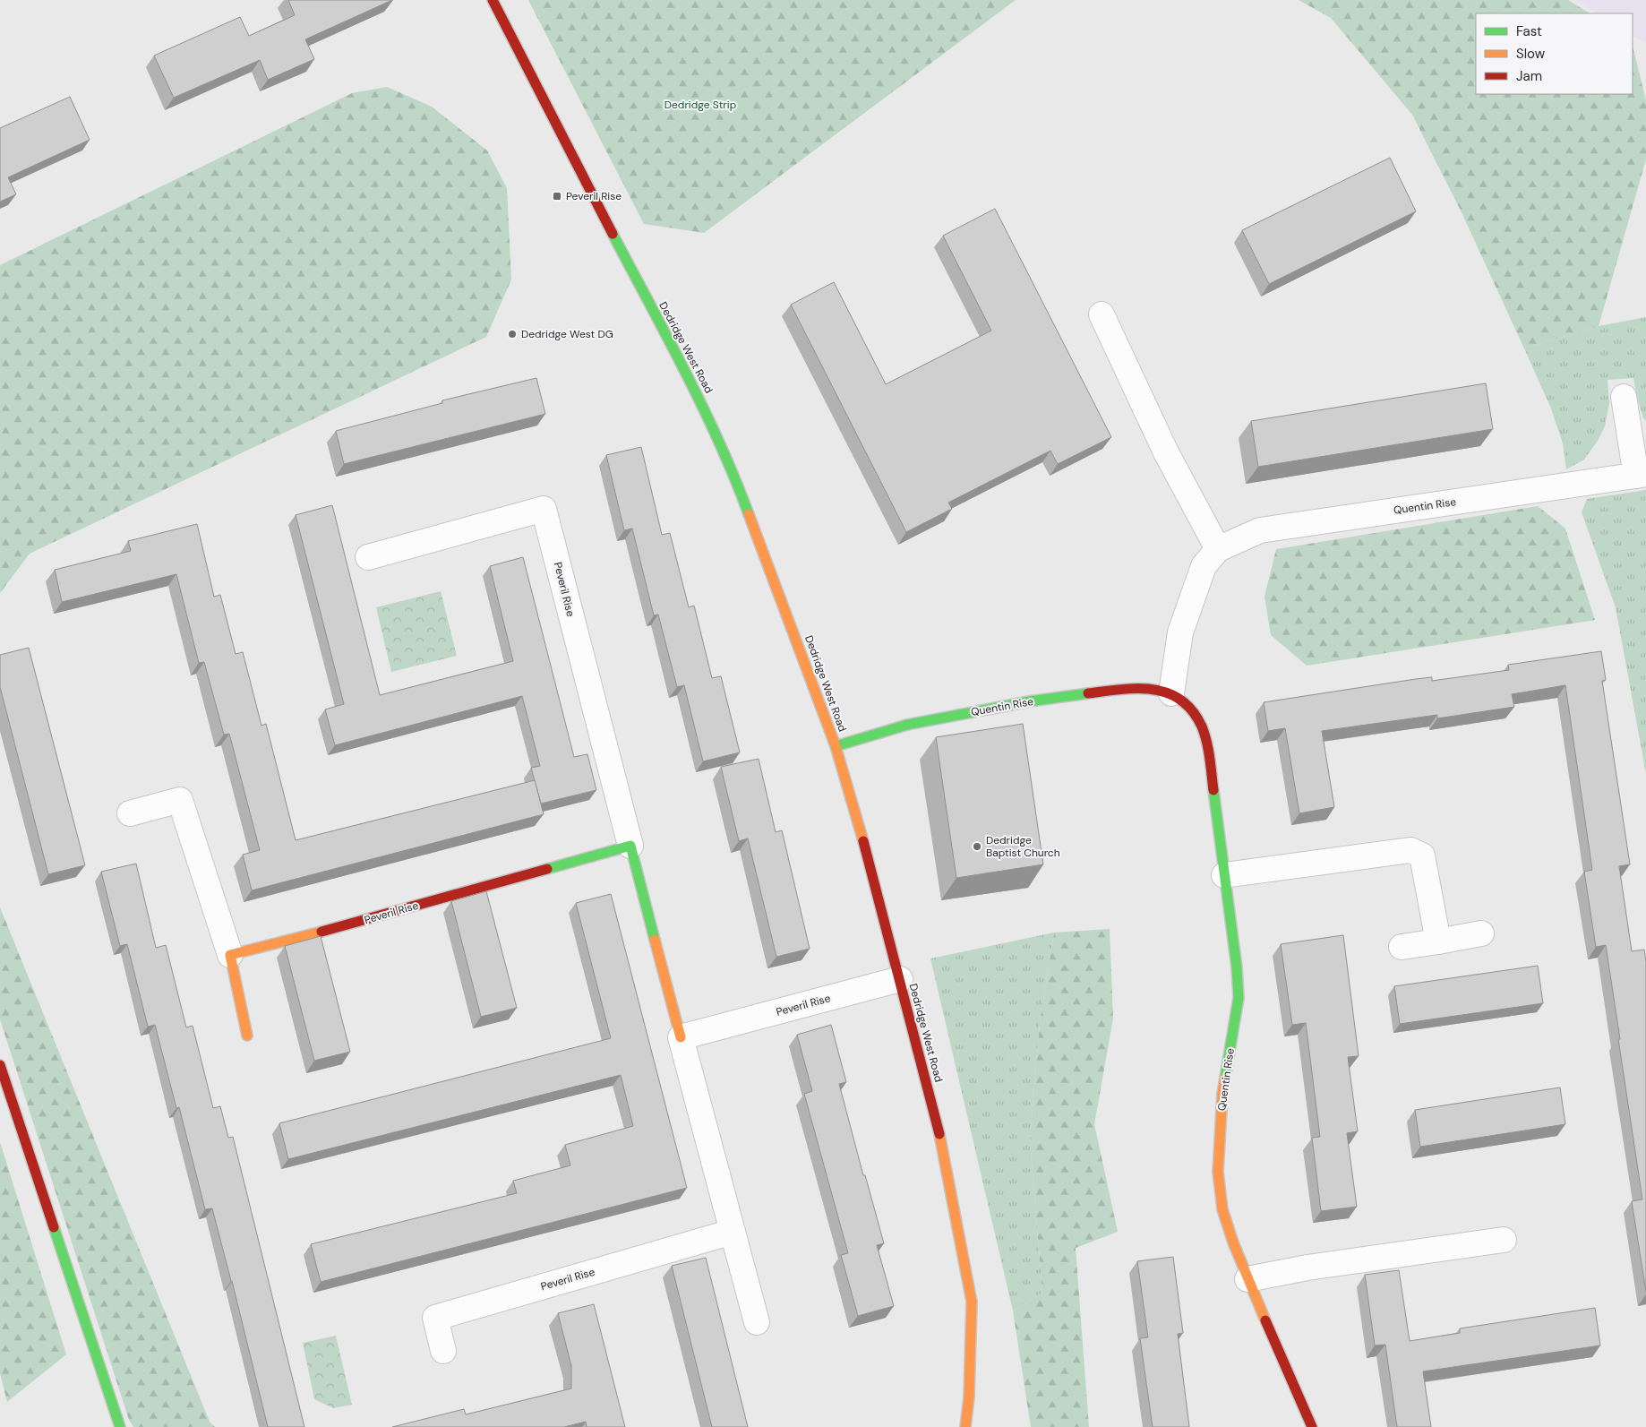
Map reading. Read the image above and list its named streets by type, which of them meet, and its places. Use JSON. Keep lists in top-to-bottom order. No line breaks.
{"streets":{"street":["Dedridge West Road","Quentin Rise","Peveril Rise"]},"crossings":[["Dedridge West Road","Quentin Rise"],["Dedridge West Road","Peveril Rise"]],"parks":["Dedridge Strip"],"places":{"transit":["Peveril Rise"],"other":["Dedridge West DG","Dedridge Baptist Church"]},"legend":["Fast","Slow","Jam"]}
